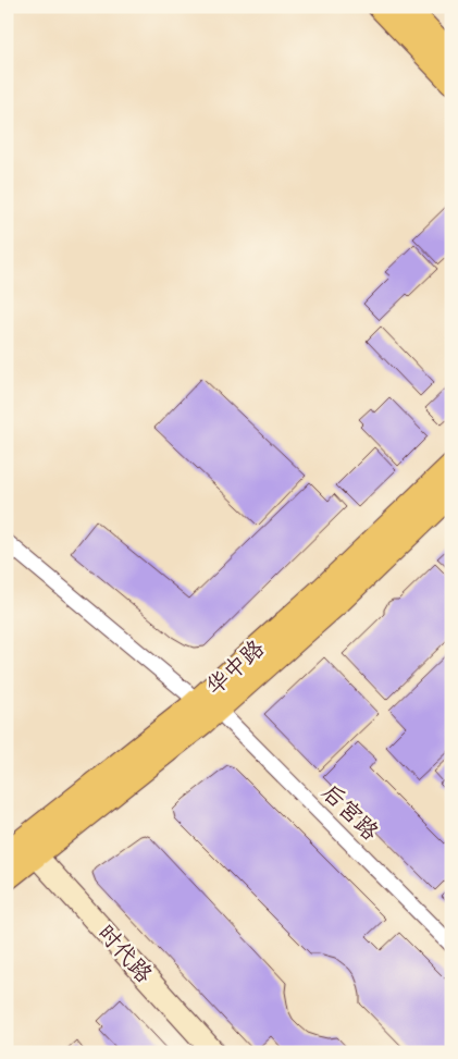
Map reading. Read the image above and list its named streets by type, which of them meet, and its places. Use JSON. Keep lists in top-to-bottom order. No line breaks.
{"streets":{"main road":["华中路"],"street":["后宫路","时代路"]},"crossings":[["华中路","后宫路"],["华中路","时代路"]]}
